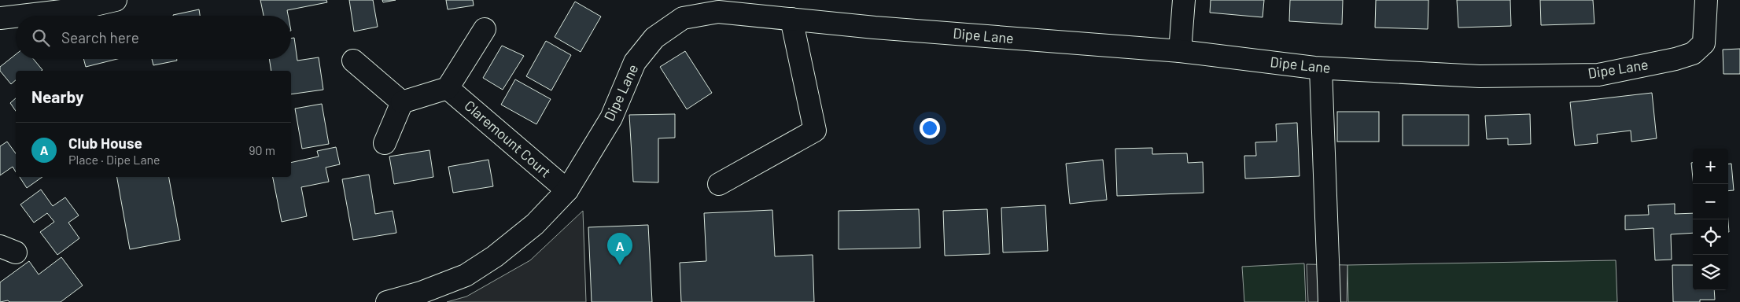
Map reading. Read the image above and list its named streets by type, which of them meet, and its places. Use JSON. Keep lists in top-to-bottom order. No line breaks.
{"streets":{"street":["Dipe Lane","Claremount Court"]},"crossings":[["Dipe Lane","Claremount Court"]],"page":{"search":"Search here","heading":"Nearby","list":[{"mark":"A","name":"Club House","note":"Place · Dipe Lane","value":"90 m"}],"map_buttons":["+","−"],"pins":"A"}}
